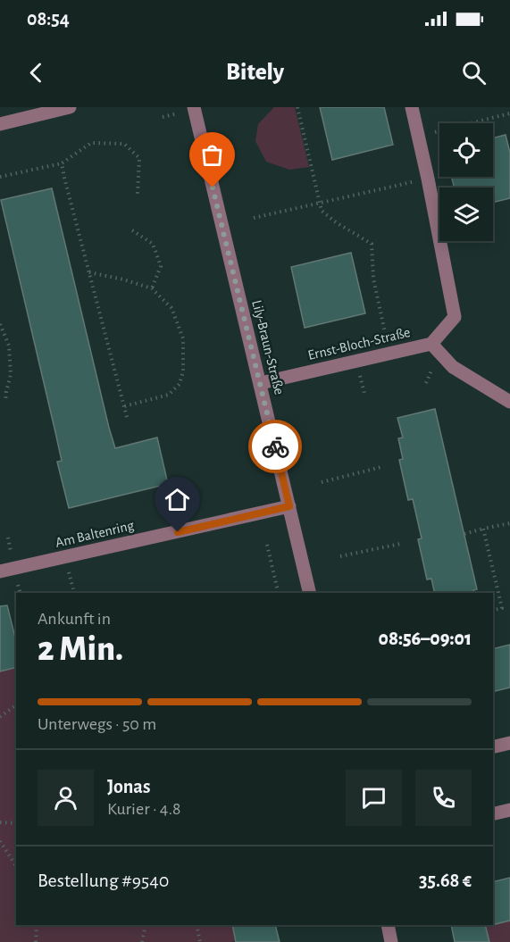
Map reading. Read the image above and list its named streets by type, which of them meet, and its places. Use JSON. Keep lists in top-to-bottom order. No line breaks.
{"streets":{"street":["Ernst-Bloch-Straße","Lily-Braun-Straße","Am Baltenring"]},"crossings":[["Ernst-Bloch-Straße","Lily-Braun-Straße"],["Lily-Braun-Straße","Am Baltenring"]],"page":{"status":"08:54","header":"Bitely","heading":["2 Min.","Ankunft in","08:56–09:01"],"panel":["Jonas","Kurier · 4.8","Bestellung #9540","35.68 €"],"bar":"Unterwegs · 50 m"}}
